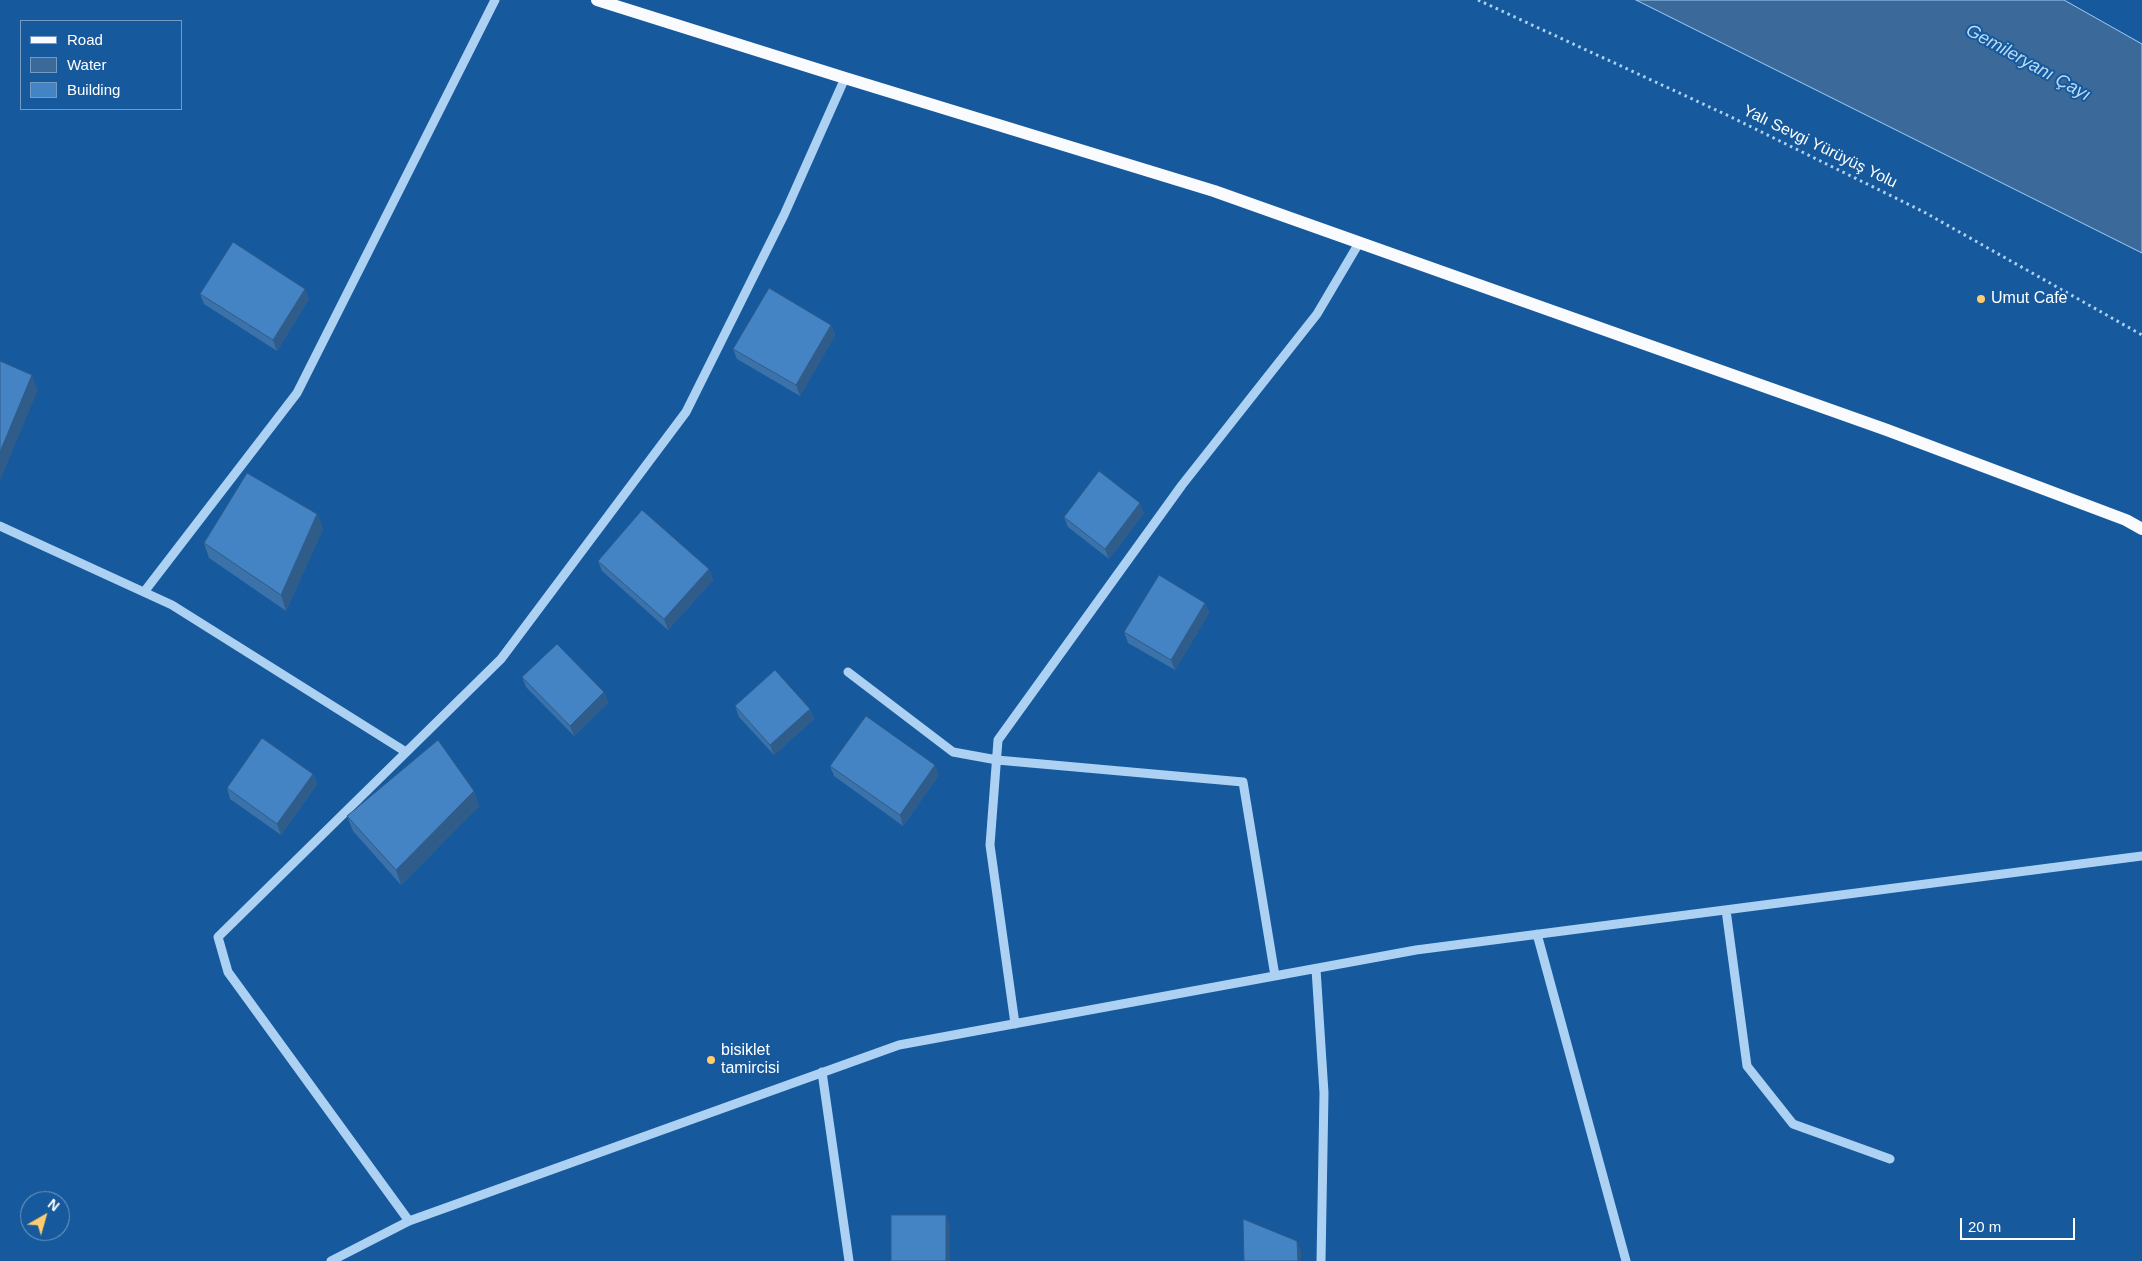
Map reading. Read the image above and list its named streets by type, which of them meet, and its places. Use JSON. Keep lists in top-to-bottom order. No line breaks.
{"streets":{"path":["Yalı Sevgi Yürüyüş Yolu"]},"water":["Gemileryanı Çayı"],"places":["Umut Cafe","bisiklet tamircisi"],"legend":["Road","Water","Building"],"scale_bar":"20 m","north":"top right"}
